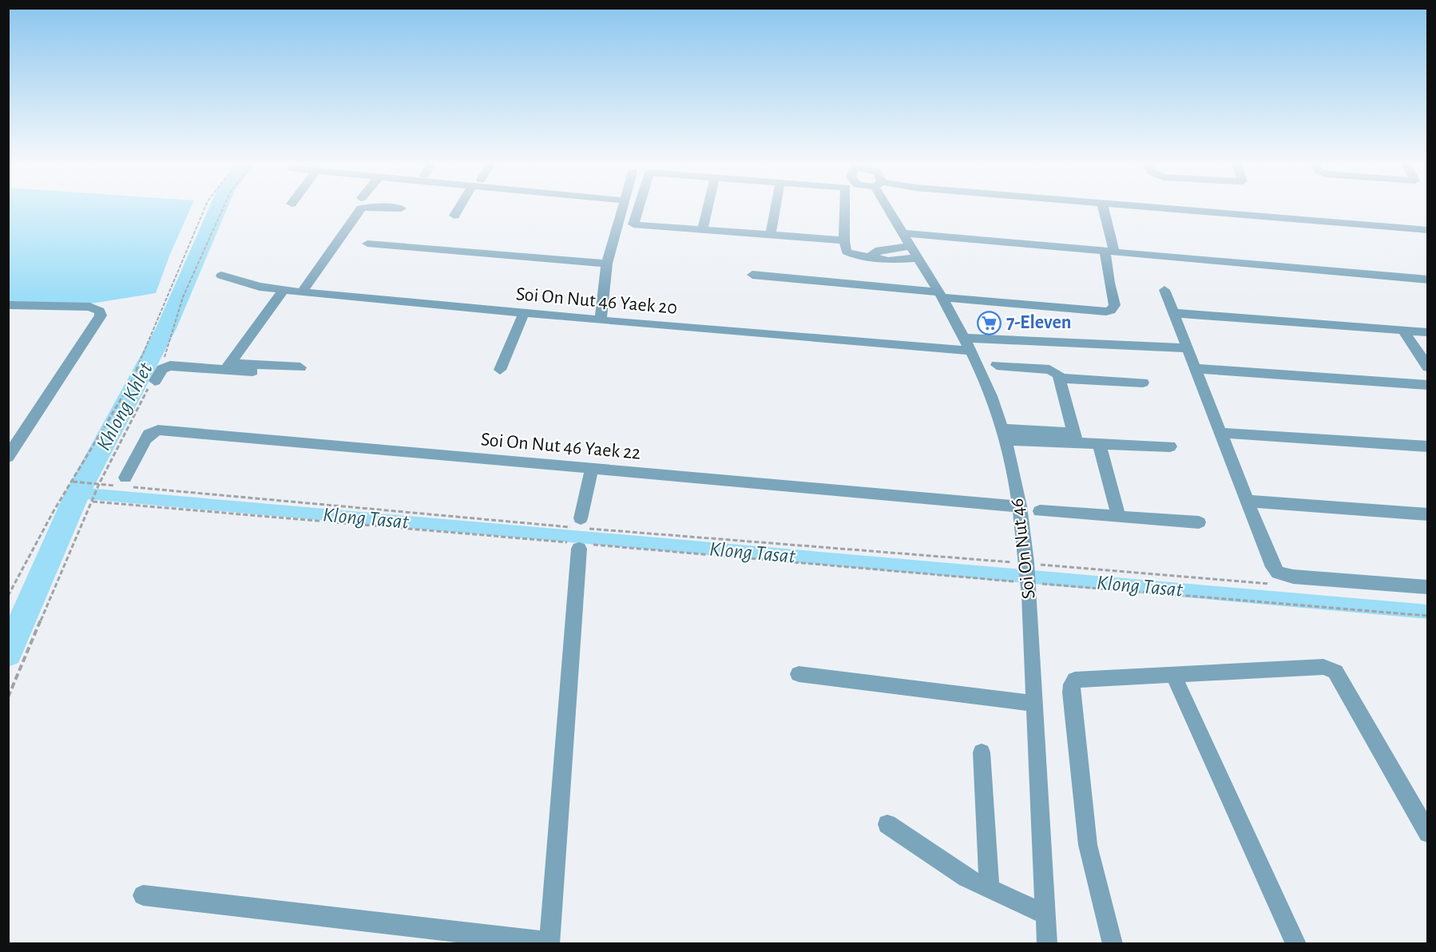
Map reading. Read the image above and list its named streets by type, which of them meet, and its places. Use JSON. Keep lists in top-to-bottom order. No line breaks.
{"streets":{"street":["Soi On Nut 46 Yaek 20","Soi On Nut 46 Yaek 22","Soi On Nut 46"]},"crossings":[["Soi On Nut 46 Yaek 20","Soi On Nut 46"],["Soi On Nut 46 Yaek 22","Soi On Nut 46"]],"water":["Khlong Khlet","Klong Tasat"],"places":{"supermarket":["7-Eleven"]}}
